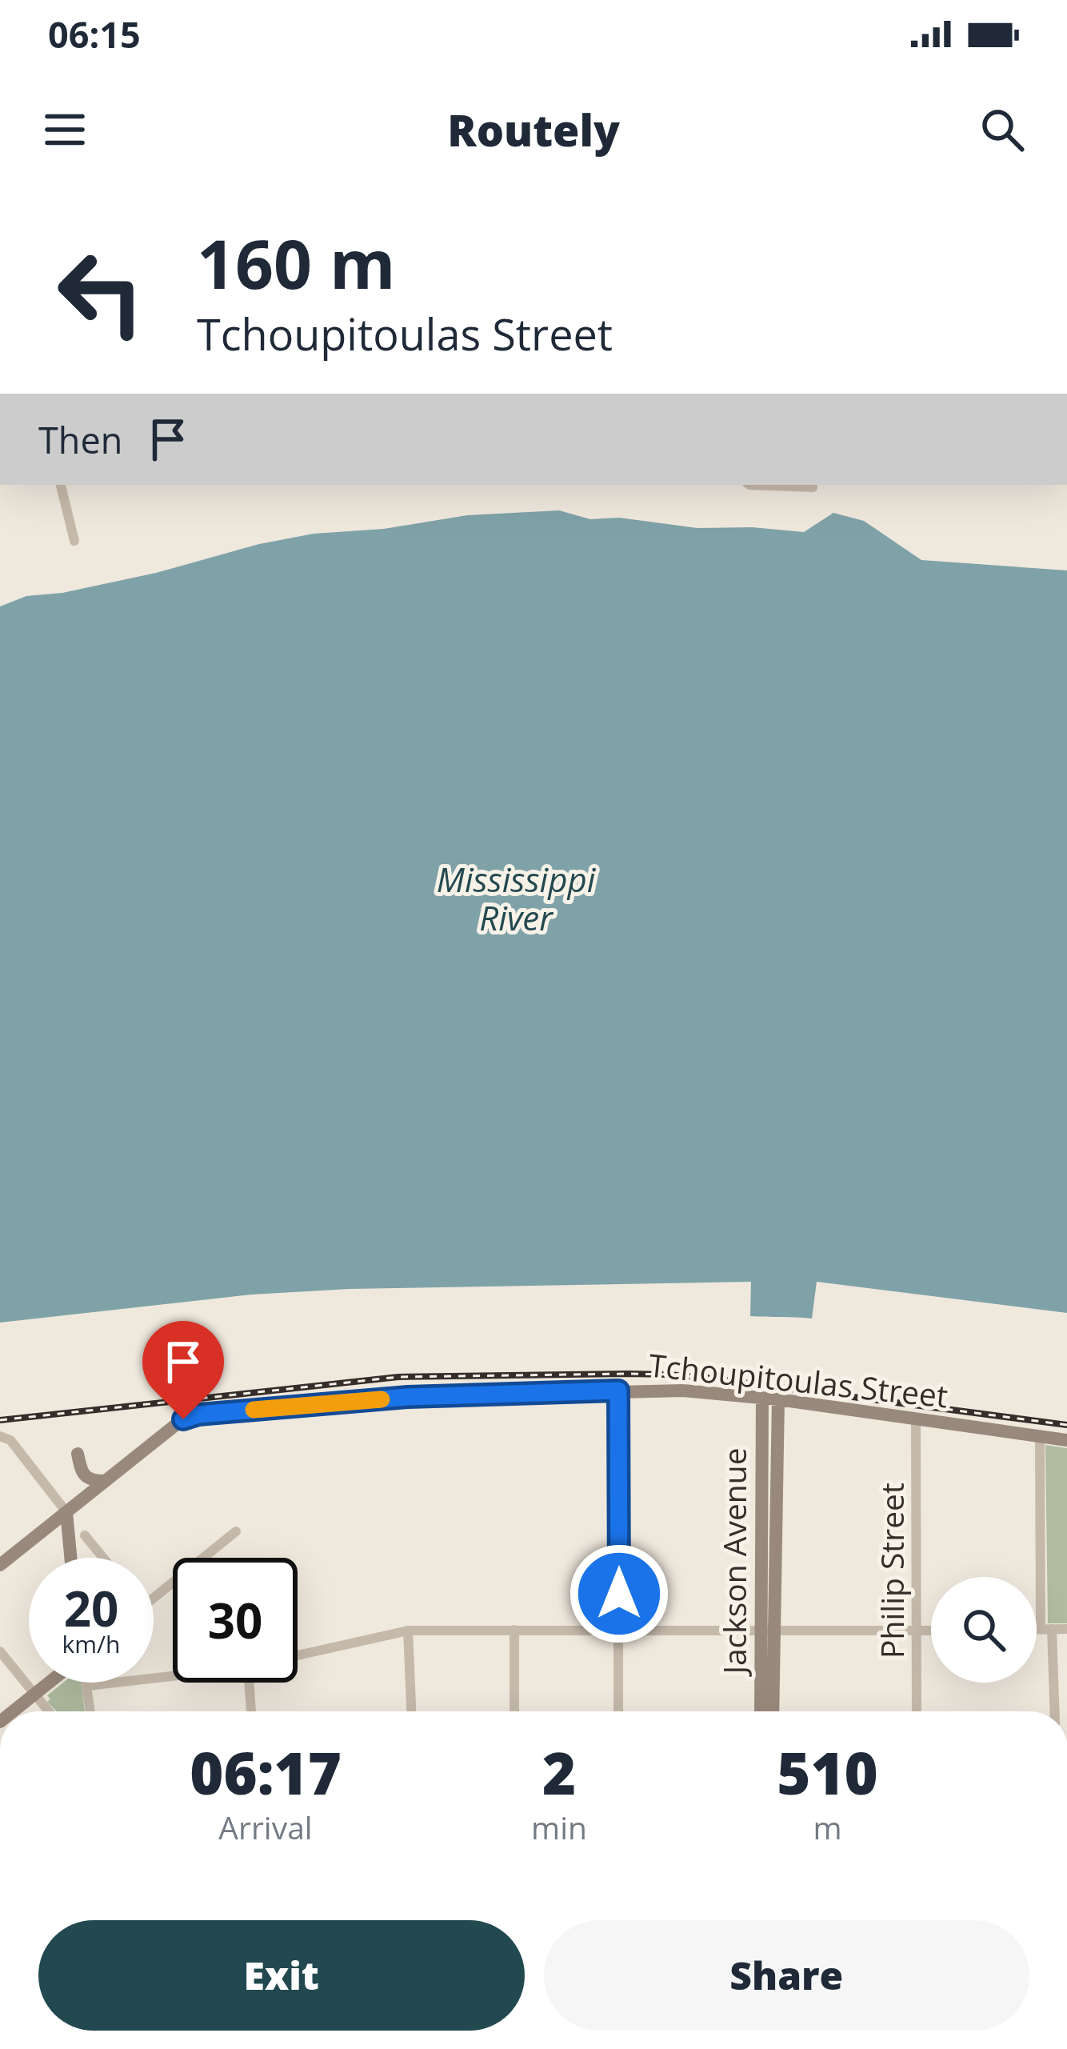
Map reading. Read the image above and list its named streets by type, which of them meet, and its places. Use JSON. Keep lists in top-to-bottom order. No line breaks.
{"streets":{"street":["Tchoupitoulas Street","Jackson Avenue","Philip Street"]},"crossings":[["Tchoupitoulas Street","Jackson Avenue"],["Tchoupitoulas Street","Philip Street"]],"water":["Mississippi River"],"page":{"status":"06:15","header":"Routely","turn":["160 m","Tchoupitoulas Street"],"then":"Then","speed":"20 km/h","limit":"30","eta":["06:17","Arrival","2","min","510","m"],"buttons":["Exit","Share"]}}
